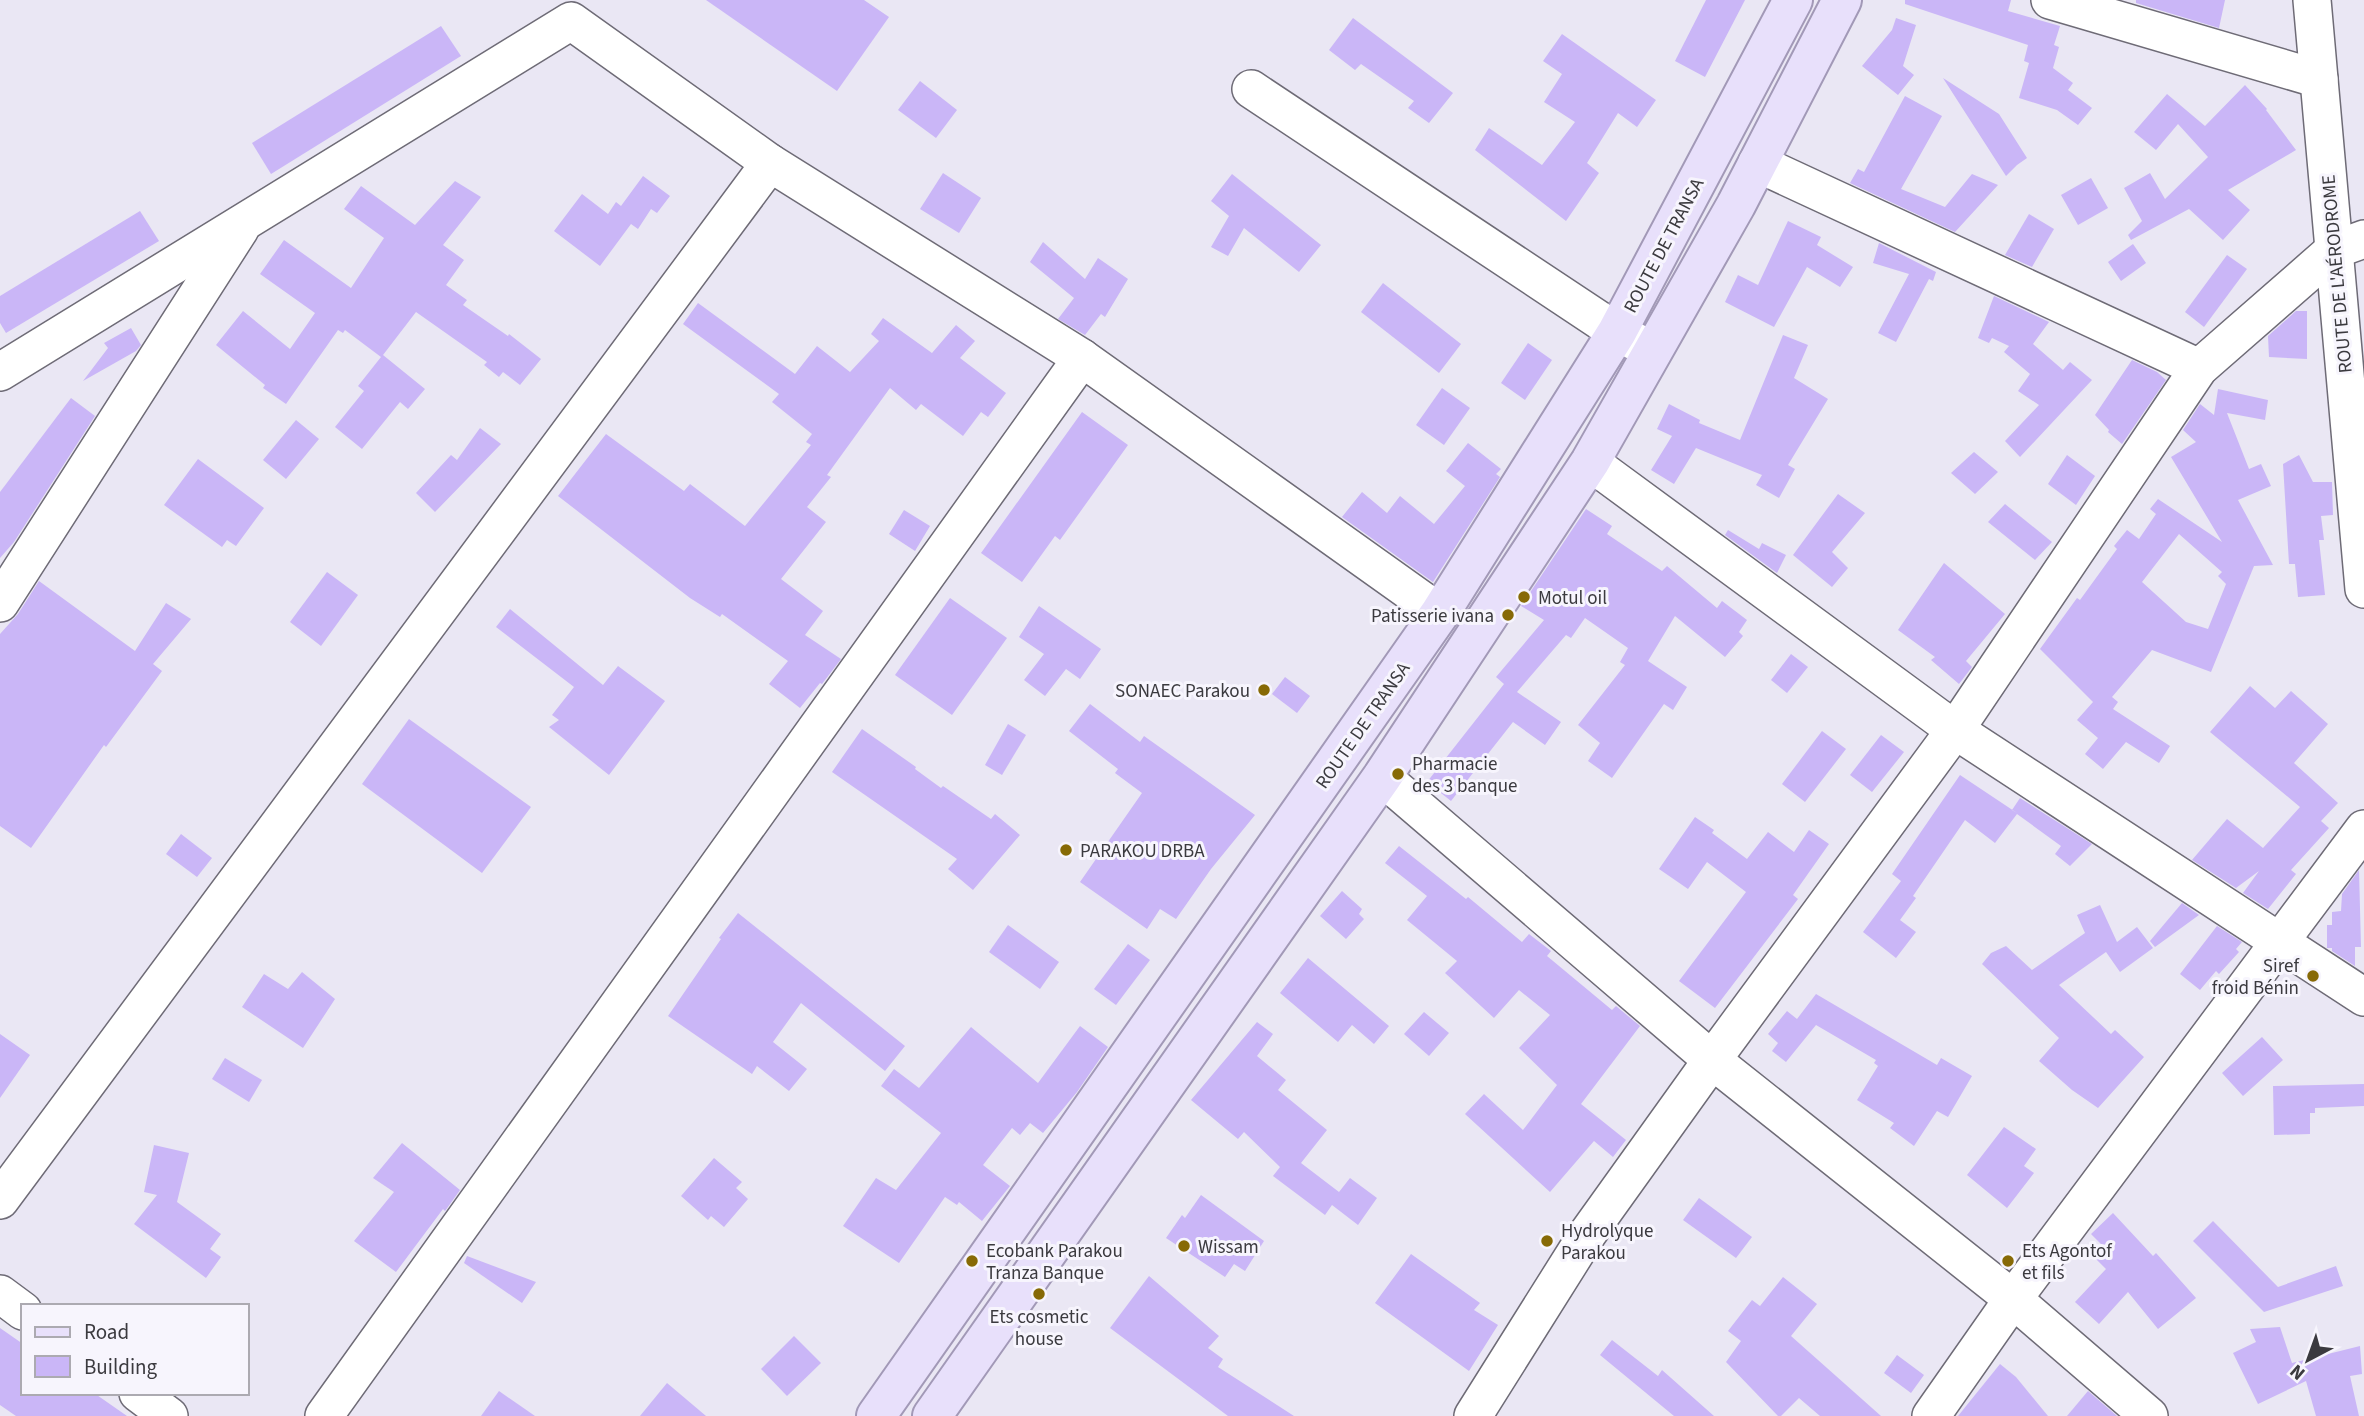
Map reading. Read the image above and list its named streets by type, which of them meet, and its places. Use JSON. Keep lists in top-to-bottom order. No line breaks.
{"streets":{"main road":["ROUTE DE TRANSA"],"street":["ROUTE DE L'AÉRODROME"]},"places":["Motul oil","Patisserie ivana","SONAEC Parakou","Pharmacie des 3 banque","PARAKOU DRBA","Siref froid Bénin","Hydrolyque Parakou","Wissam","Ecobank Parakou Tranza Banque","Ets Agontof et fils","Ets cosmetic house"],"legend":["Road","Building"],"north":"bottom left"}
